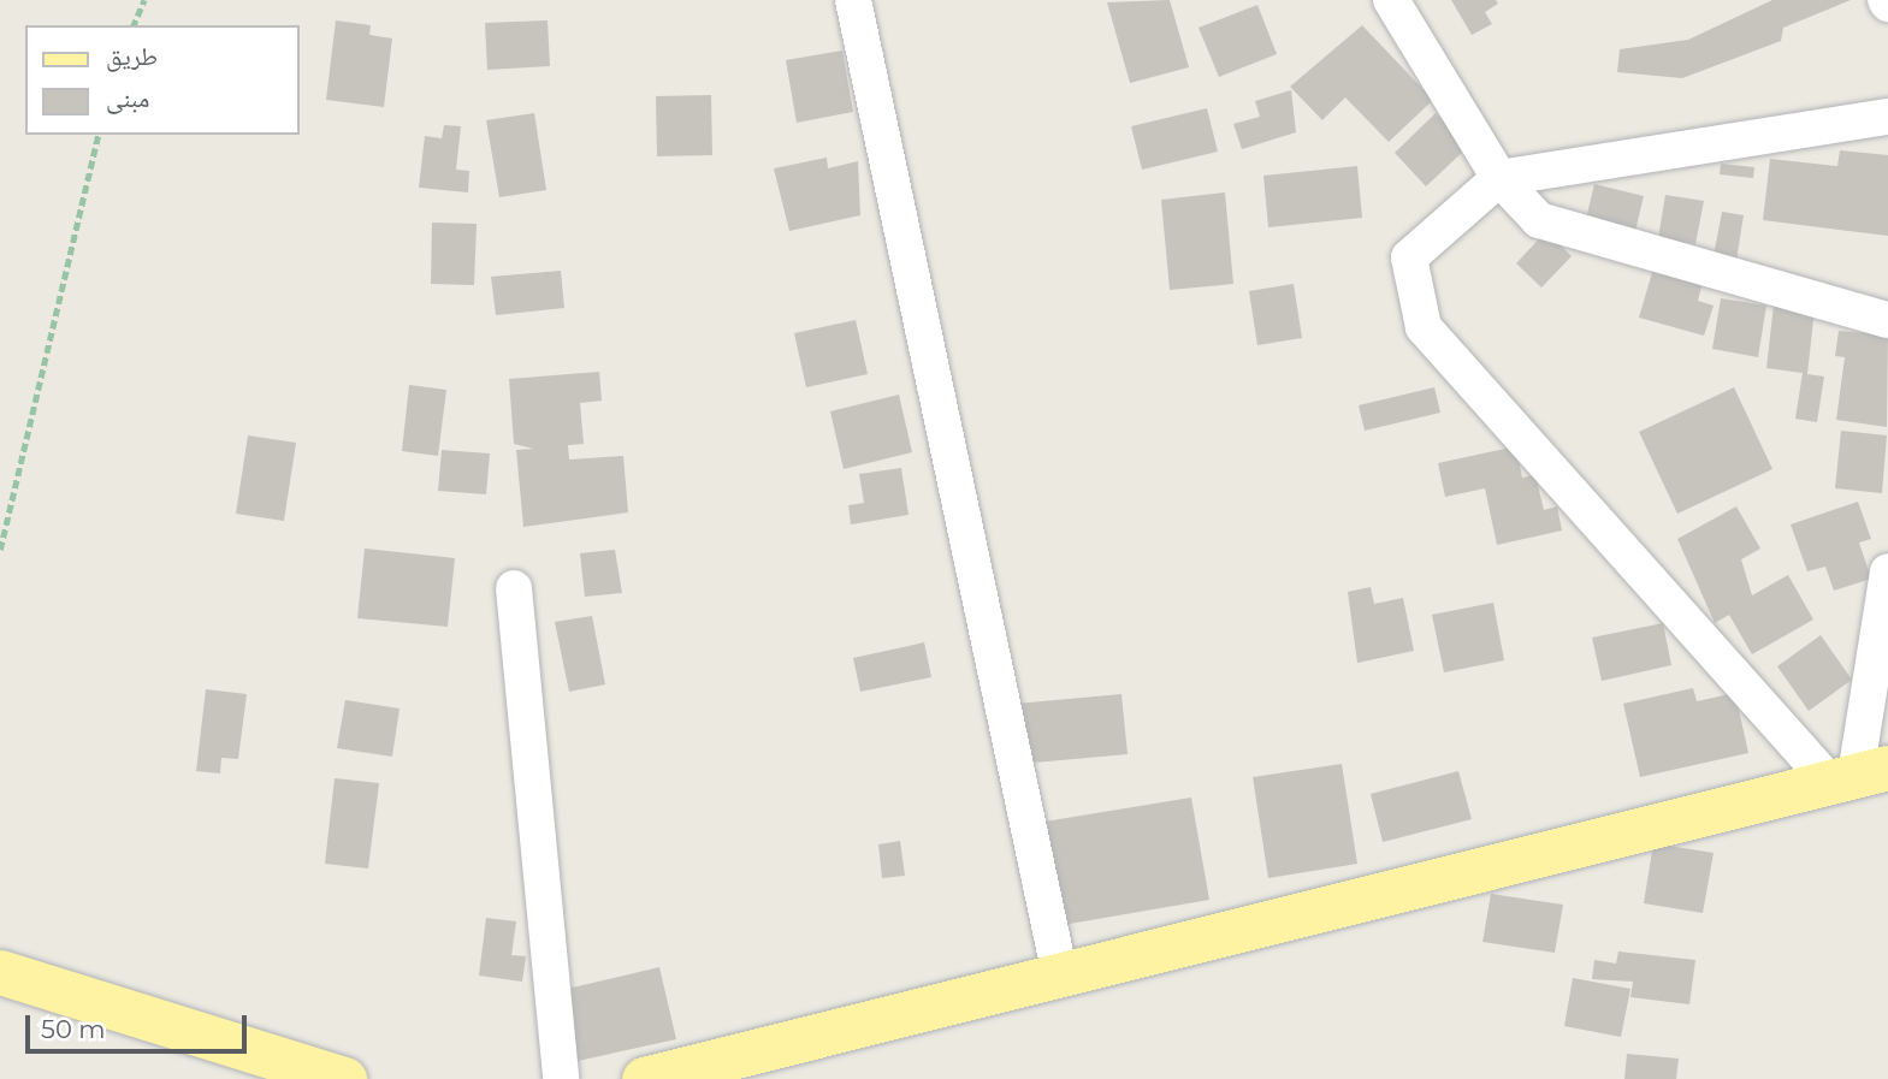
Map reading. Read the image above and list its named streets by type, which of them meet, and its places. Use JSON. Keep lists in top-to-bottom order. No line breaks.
{"legend":["طريق","مبنى"],"scale_bar":"50 m"}
